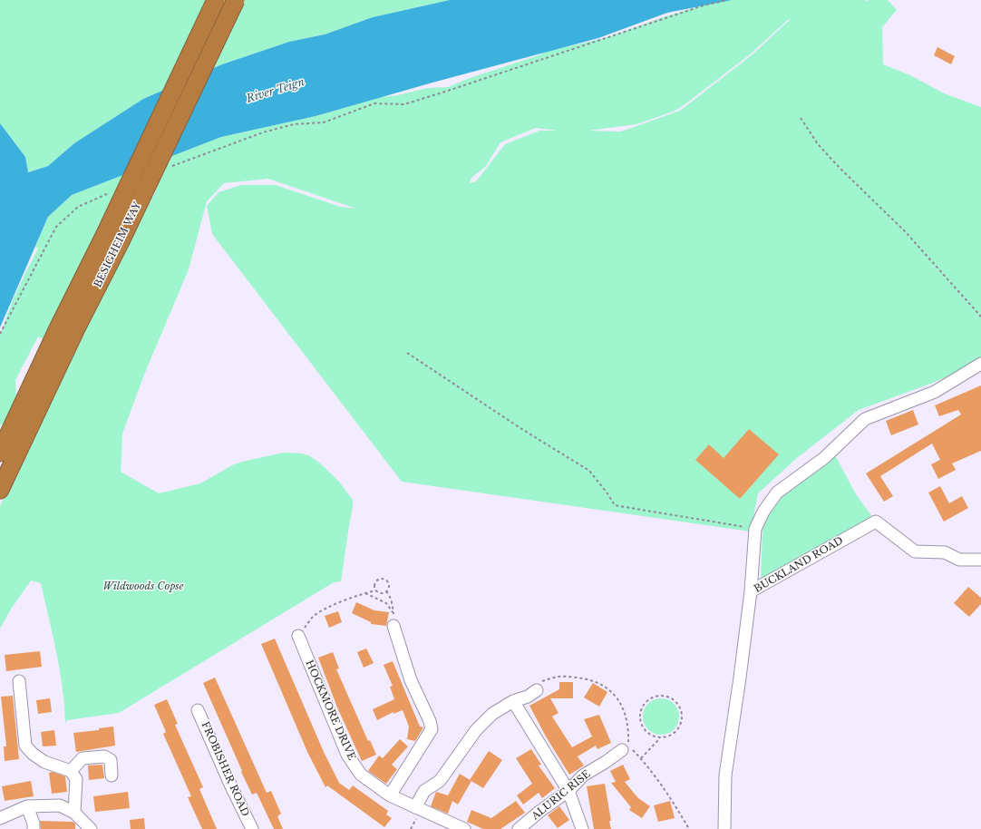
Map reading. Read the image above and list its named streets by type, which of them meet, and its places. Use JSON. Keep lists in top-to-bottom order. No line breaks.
{"streets":{"highway":["BESIGHEIM WAY"],"street":["BUCKLAND ROAD","HOCKMORE DRIVE","FROBISHER ROAD","ALURIC RISE"]},"water":["River Teign"],"parks":["Wildwoods Copse"]}
